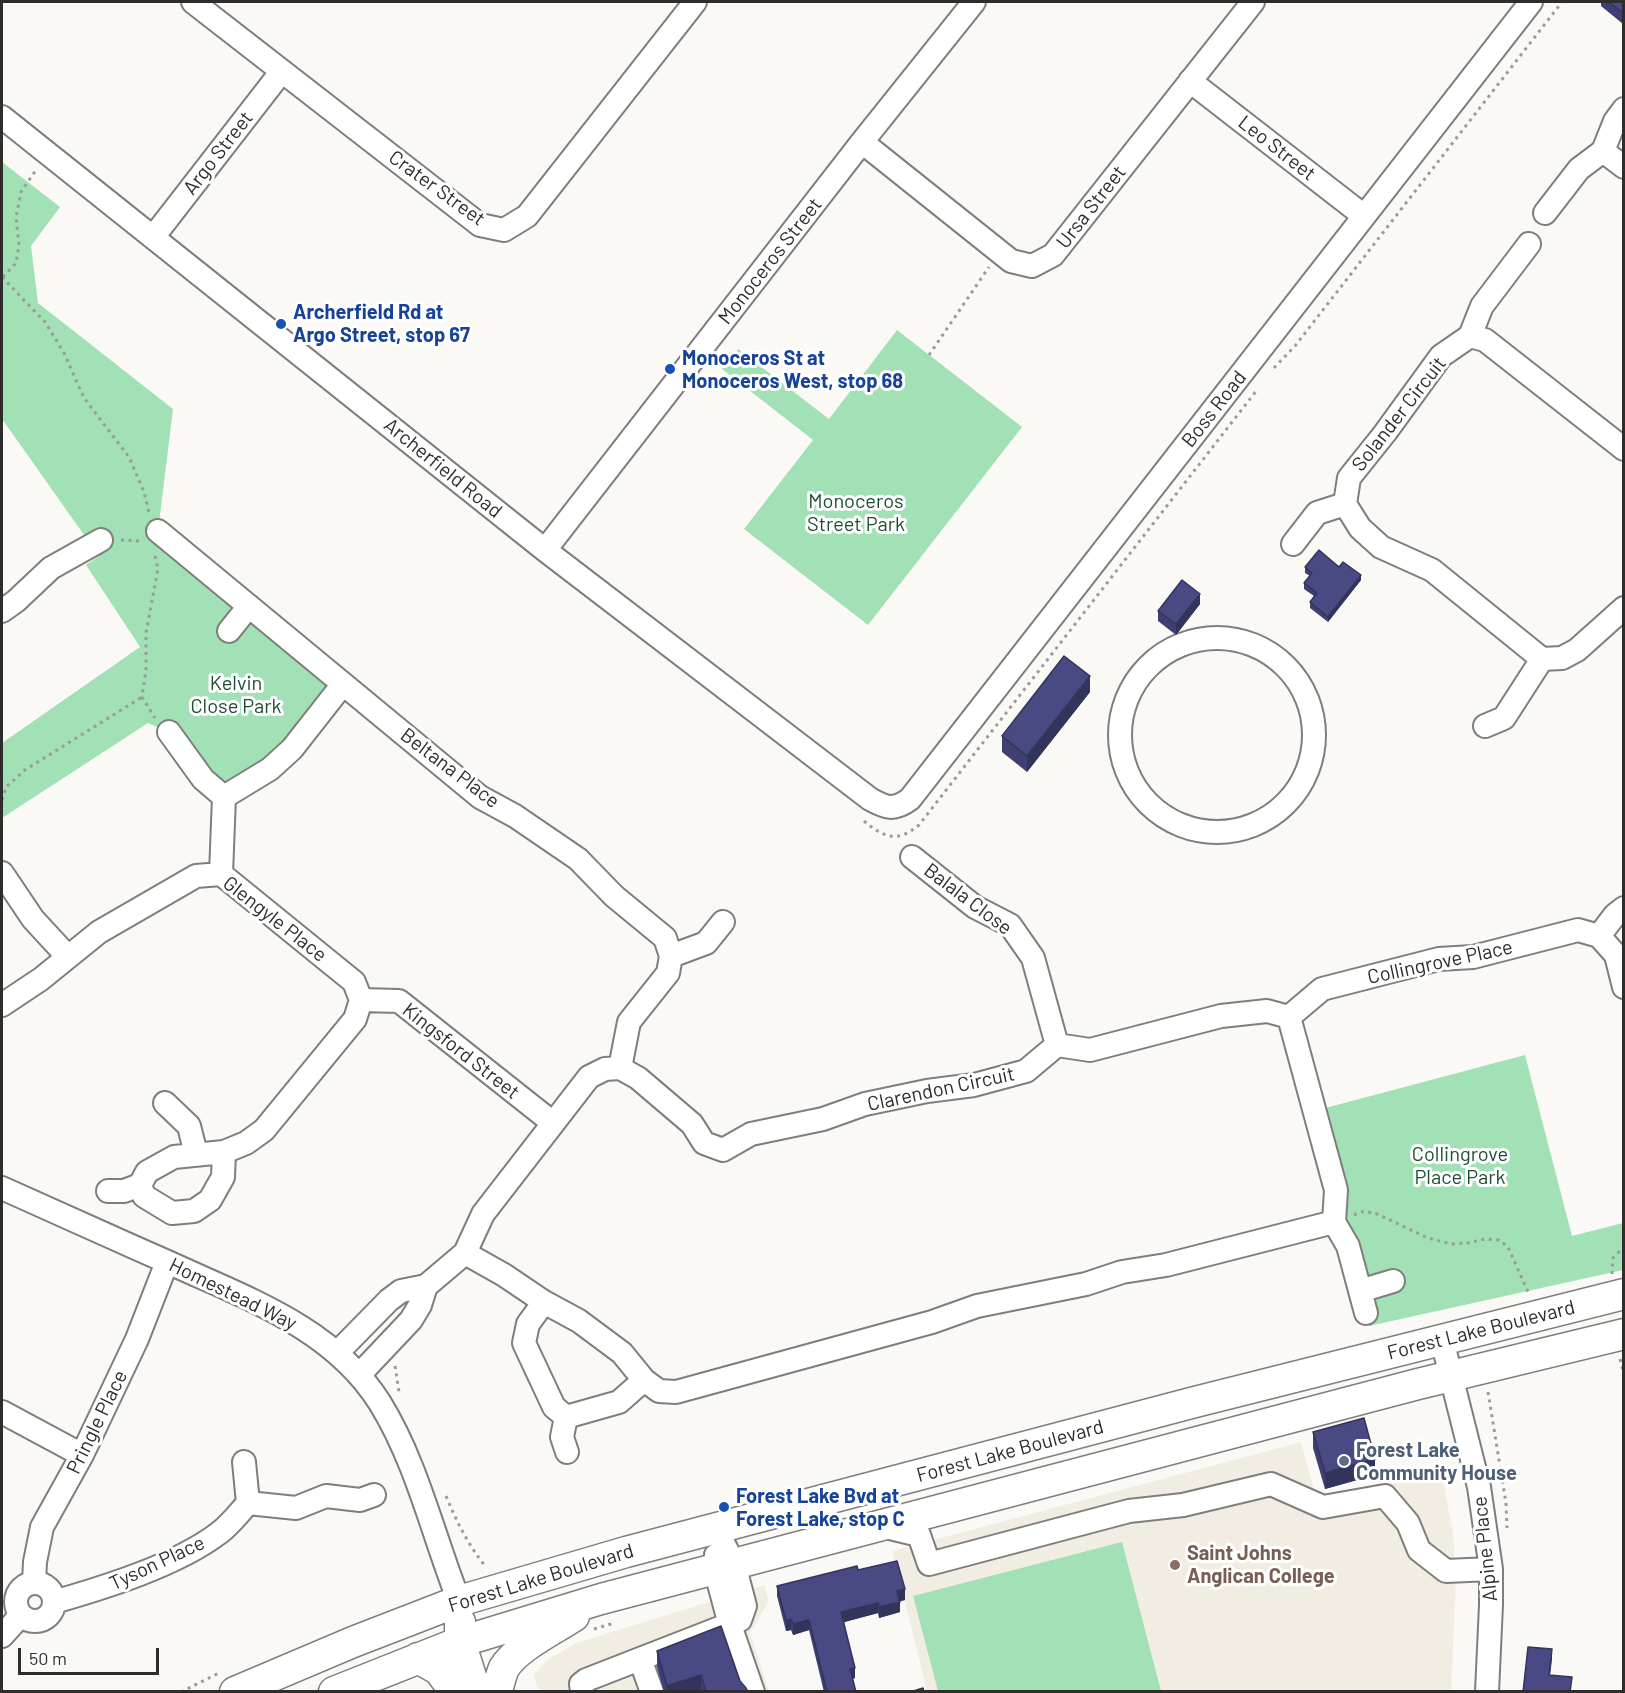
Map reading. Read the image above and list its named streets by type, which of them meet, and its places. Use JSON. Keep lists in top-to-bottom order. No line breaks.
{"streets":{"main road":["Forest Lake Boulevard"],"street":["Leo Street","Argo Street","Crater Street","Ursa Street","Monoceros Street","Boss Road","Solander Circuit","Archerfield Road","Beltana Place","Balala Close","Glengyle Place","Collingrove Place","Kingsford Street","Clarendon Circuit","Homestead Way","Pringle Place","Alpine Place","Tyson Place"]},"crossings":[["Leo Street","Ursa Street"],["Leo Street","Boss Road"],["Argo Street","Crater Street"],["Argo Street","Archerfield Road"],["Ursa Street","Monoceros Street"],["Monoceros Street","Archerfield Road"],["Boss Road","Archerfield Road"],["Balala Close","Clarendon Circuit"],["Glengyle Place","Kingsford Street"],["Homestead Way","Forest Lake Boulevard"],["Homestead Way","Pringle Place"],["Forest Lake Boulevard","Alpine Place"],["Pringle Place","Tyson Place"]],"parks":["Monoceros Street Park","Kelvin Close Park","Collingrove Place Park"],"places":["Archerfield Rd at Argo Street, stop 67","Monoceros St at Monoceros West, stop 68","Forest Lake Community House","Forest Lake Bvd at Forest Lake, stop C","Saint Johns Anglican College"],"scale_bar":"50 m"}
